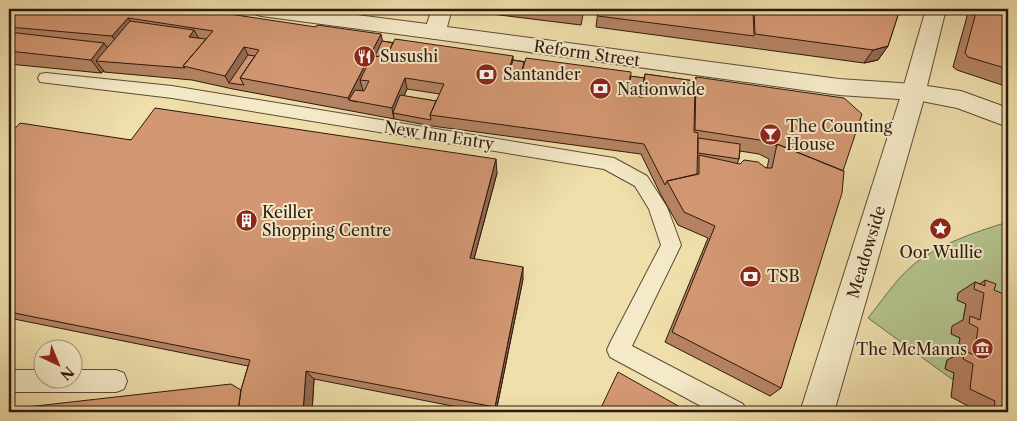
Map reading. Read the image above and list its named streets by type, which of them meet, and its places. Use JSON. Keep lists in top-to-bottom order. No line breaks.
{"streets":{"street":["Reform Street","Meadowside"],"lane":["New Inn Entry"]},"crossings":[["Reform Street","Meadowside"]],"places":{"restaurant":["Susushi"],"bank":["Santander","Nationwide","TSB"],"bar":["The Counting House"],"building":["Keiller Shopping Centre"],"place":["Oor Wullie"],"museum":["The McManus"]},"north":"bottom right"}
